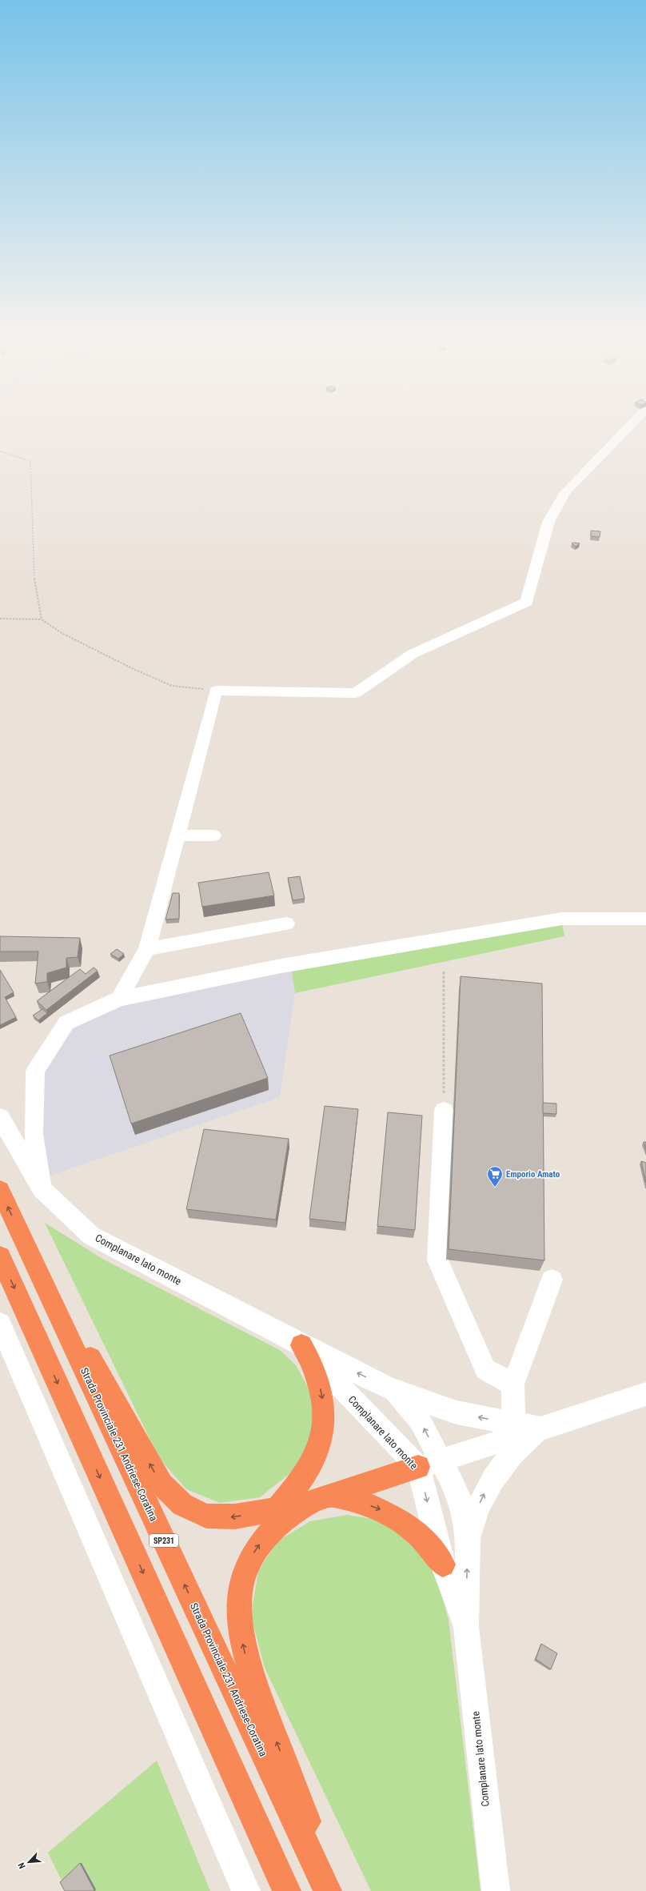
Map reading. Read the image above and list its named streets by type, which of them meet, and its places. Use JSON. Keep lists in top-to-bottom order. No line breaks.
{"streets":{"highway":["Strada Provinciale 231 Andriese-Coratina","SP231"],"street":["Complanare lato monte"]},"crossings":[["Complanare lato monte","SP231"],["Strada Provinciale 231 Andriese-Coratina","SP231"]],"places":{"supermarket":["Emporio Amato"]},"north":"bottom left"}
